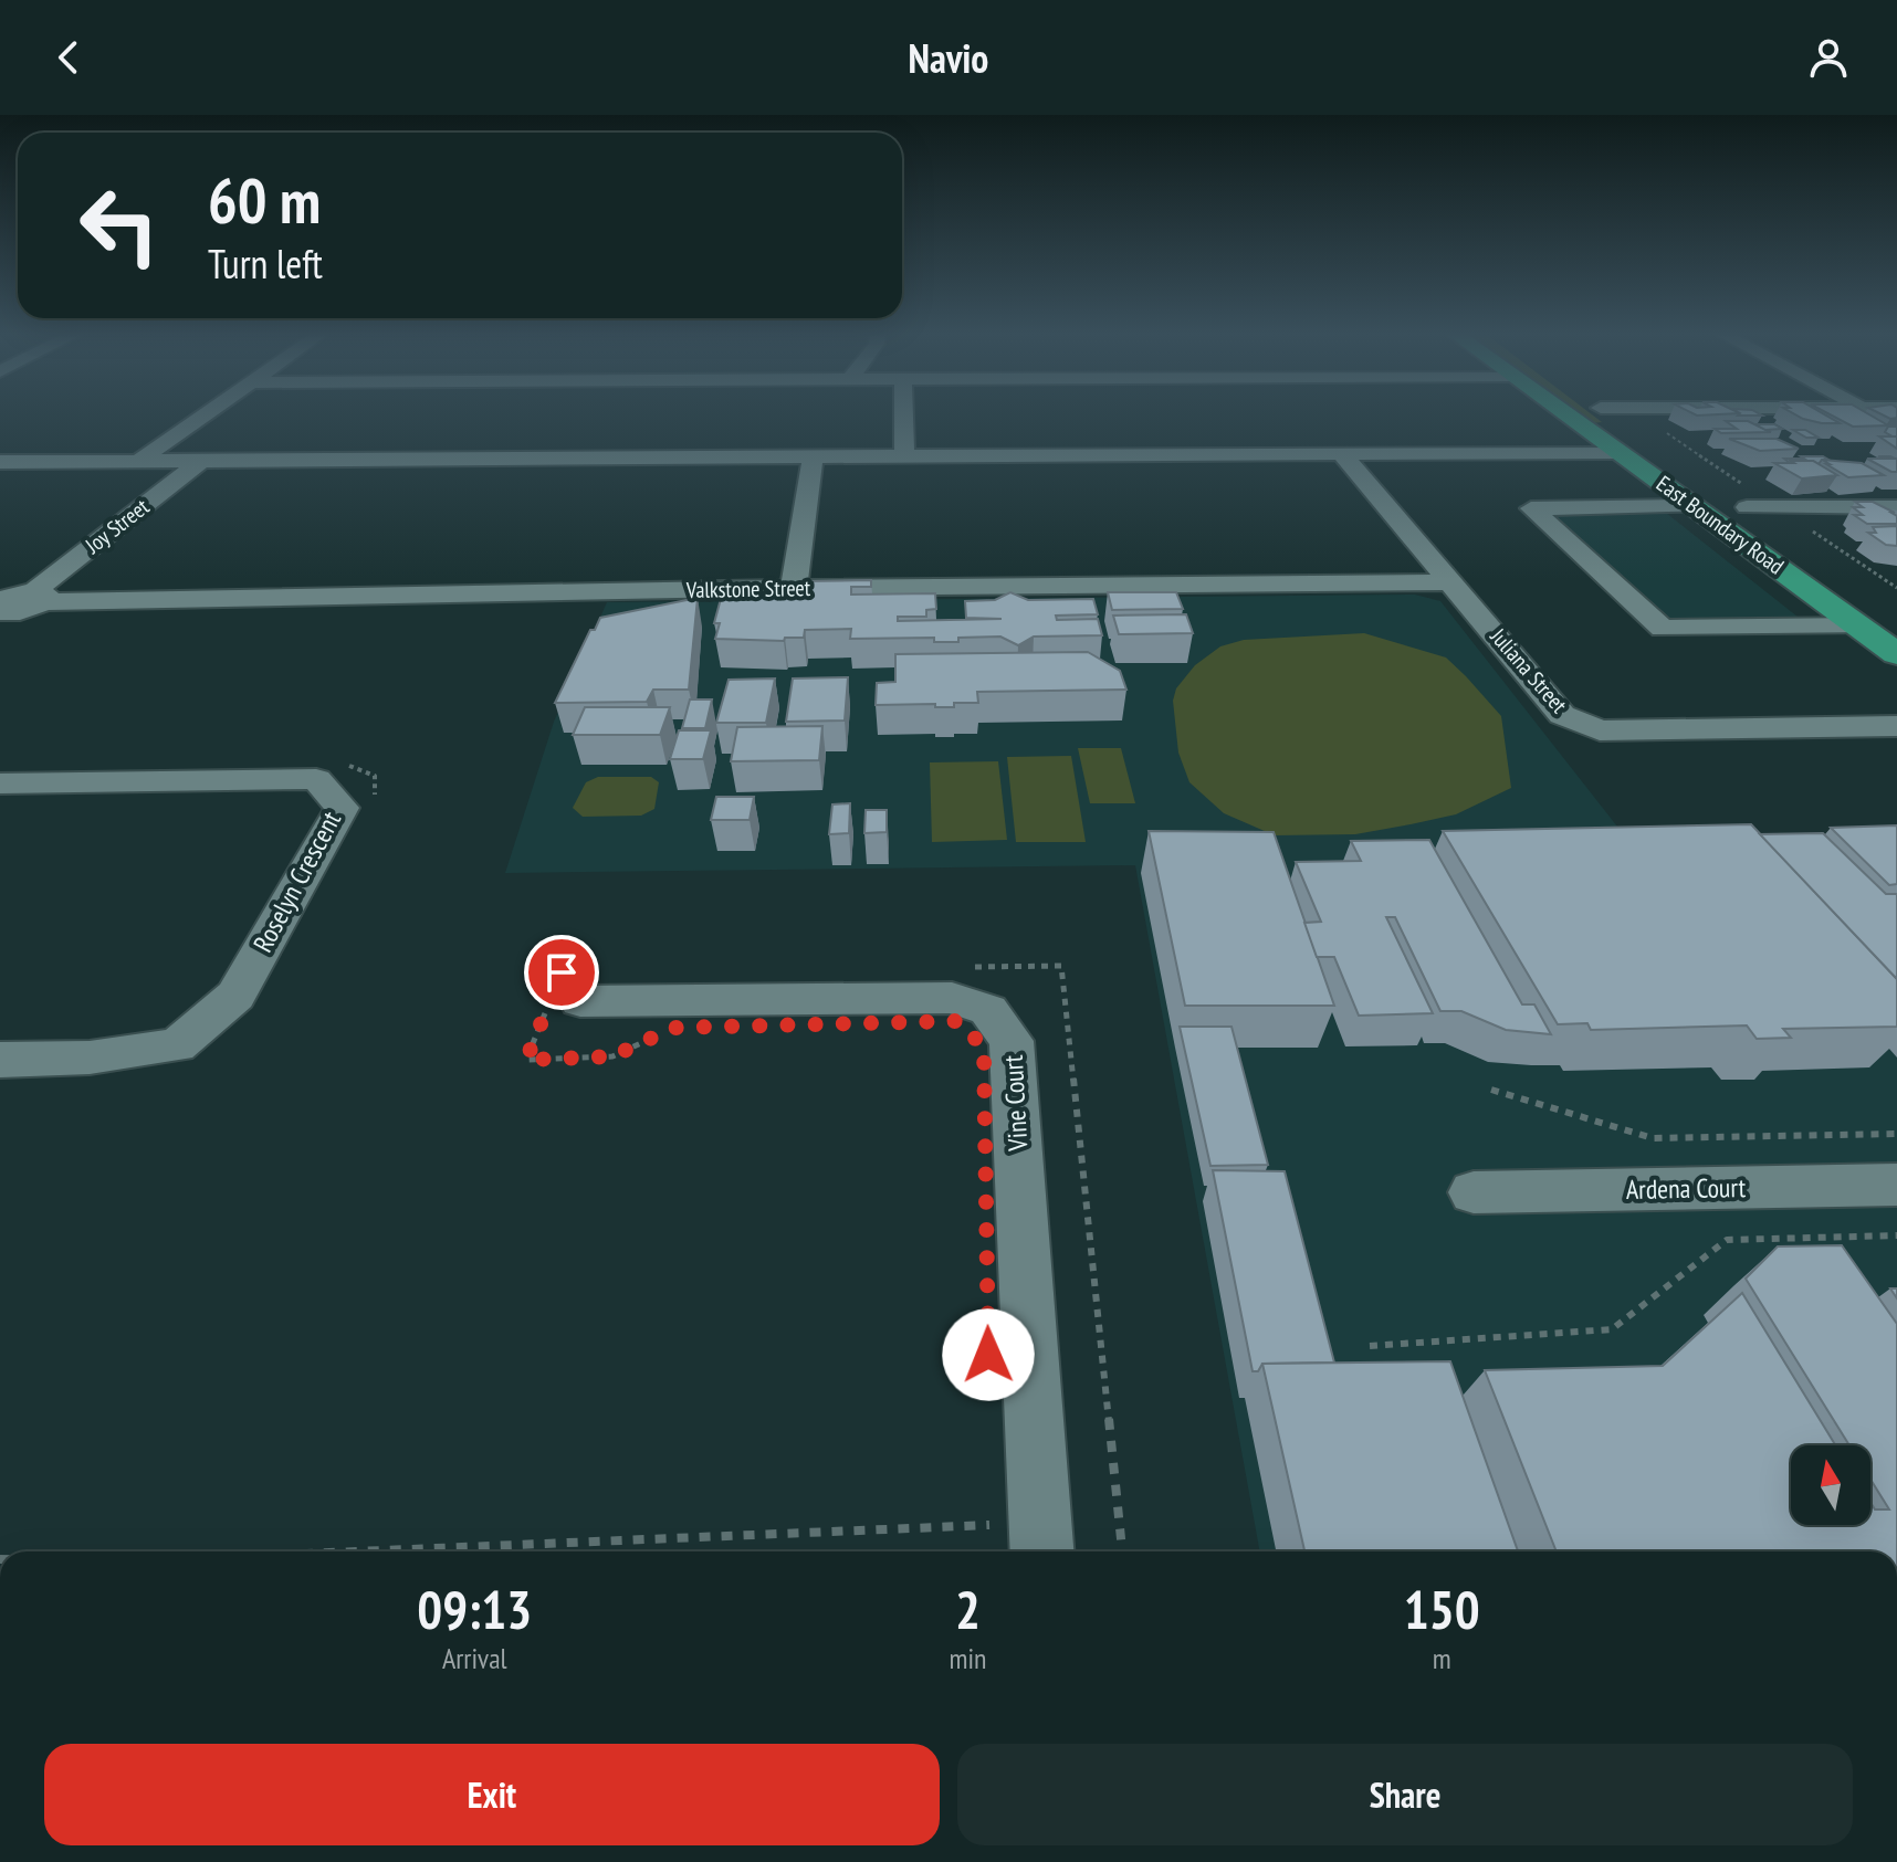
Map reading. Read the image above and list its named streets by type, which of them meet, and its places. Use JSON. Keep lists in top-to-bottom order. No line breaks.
{"streets":{"main road":["East Boundary Road"],"street":["Joy Street","Valkstone Street","Juliana Street","Roselyn Crescent","Vine Court","Ardena Court"]},"crossings":[["Joy Street","Valkstone Street"],["Valkstone Street","Juliana Street"]],"north":"top","page":{"header":"Navio","turn":["60 m","Turn left"],"eta":["09:13","Arrival","2","min","150","m"],"buttons":["Exit","Share"]}}
